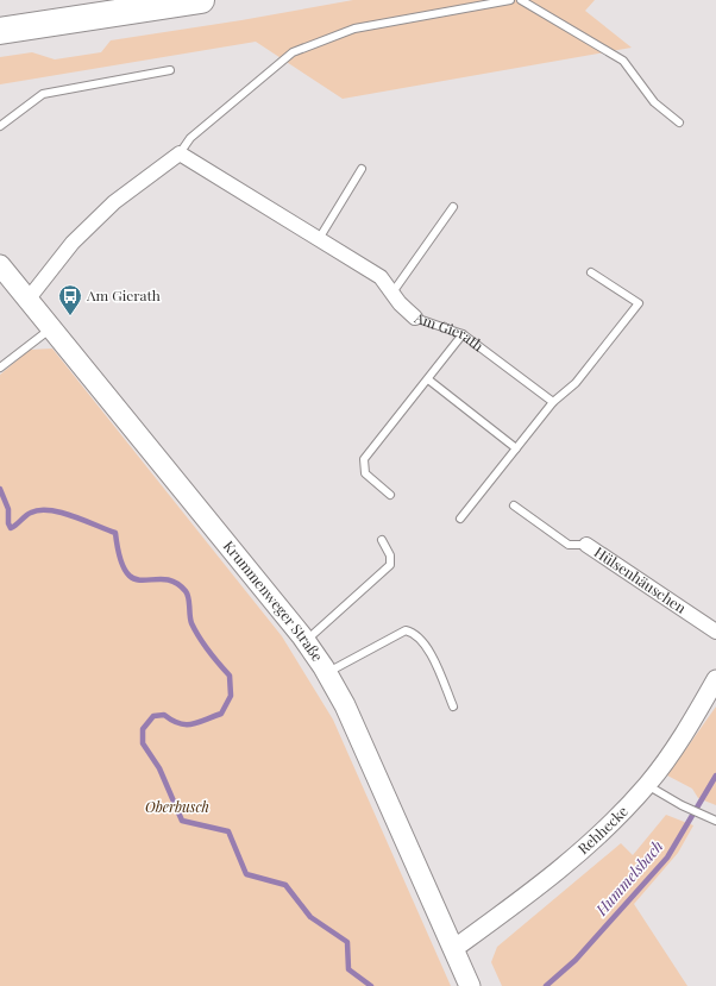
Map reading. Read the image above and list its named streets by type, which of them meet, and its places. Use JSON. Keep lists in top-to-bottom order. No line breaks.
{"streets":{"main road":["Krummenweger Straße"],"street":["Am Gierath","Hülsenhäuschen","Rehhecke"]},"crossings":[["Krummenweger Straße","Rehhecke"]],"water":["Hummelsbach"],"parks":["Oberbusch"],"places":{"bus stop":["Am Gierath"]}}
